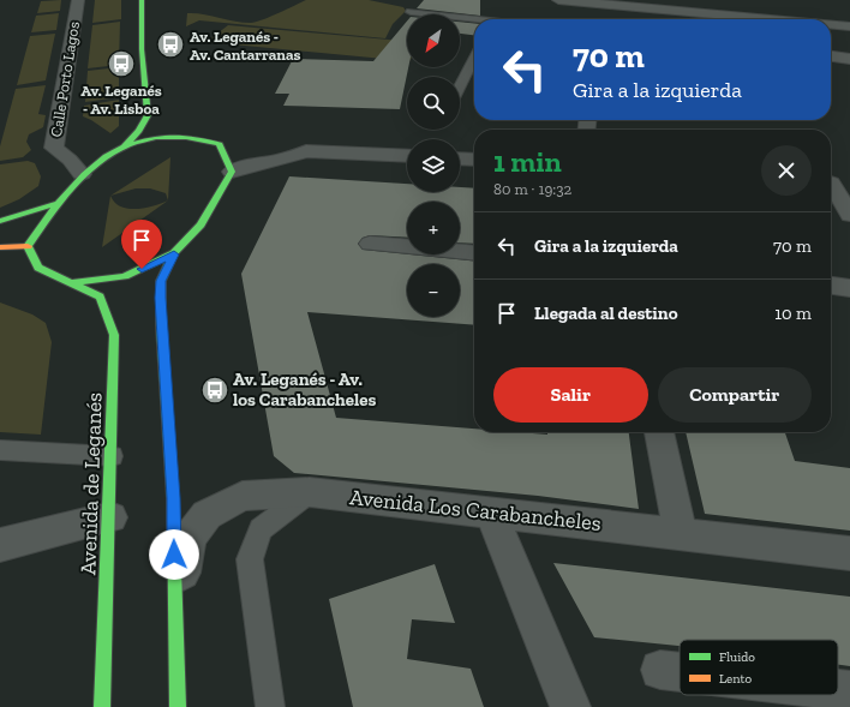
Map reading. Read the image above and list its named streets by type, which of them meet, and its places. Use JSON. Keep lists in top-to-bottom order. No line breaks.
{"streets":{"main road":["Avenida de Leganés"],"street":["Calle Porto Lagos","Avenida Los Carabancheles"]},"places":{"bus stop":["Av. Leganés - Av. Cantarranas","Av. Leganés - Av. Lisboa","Av. Leganés - Av. los Carabancheles"]},"legend":["Fluido","Lento"],"north":"bottom left","page":{"map_buttons":["+","−"],"turn":["70 m","Gira a la izquierda"],"heading":["1 min","80 m · 19:32"],"list":[{"name":"Gira a la izquierda","value":"70 m"},{"name":"Llegada al destino","value":"10 m"}],"buttons":["Salir","Compartir"]}}
